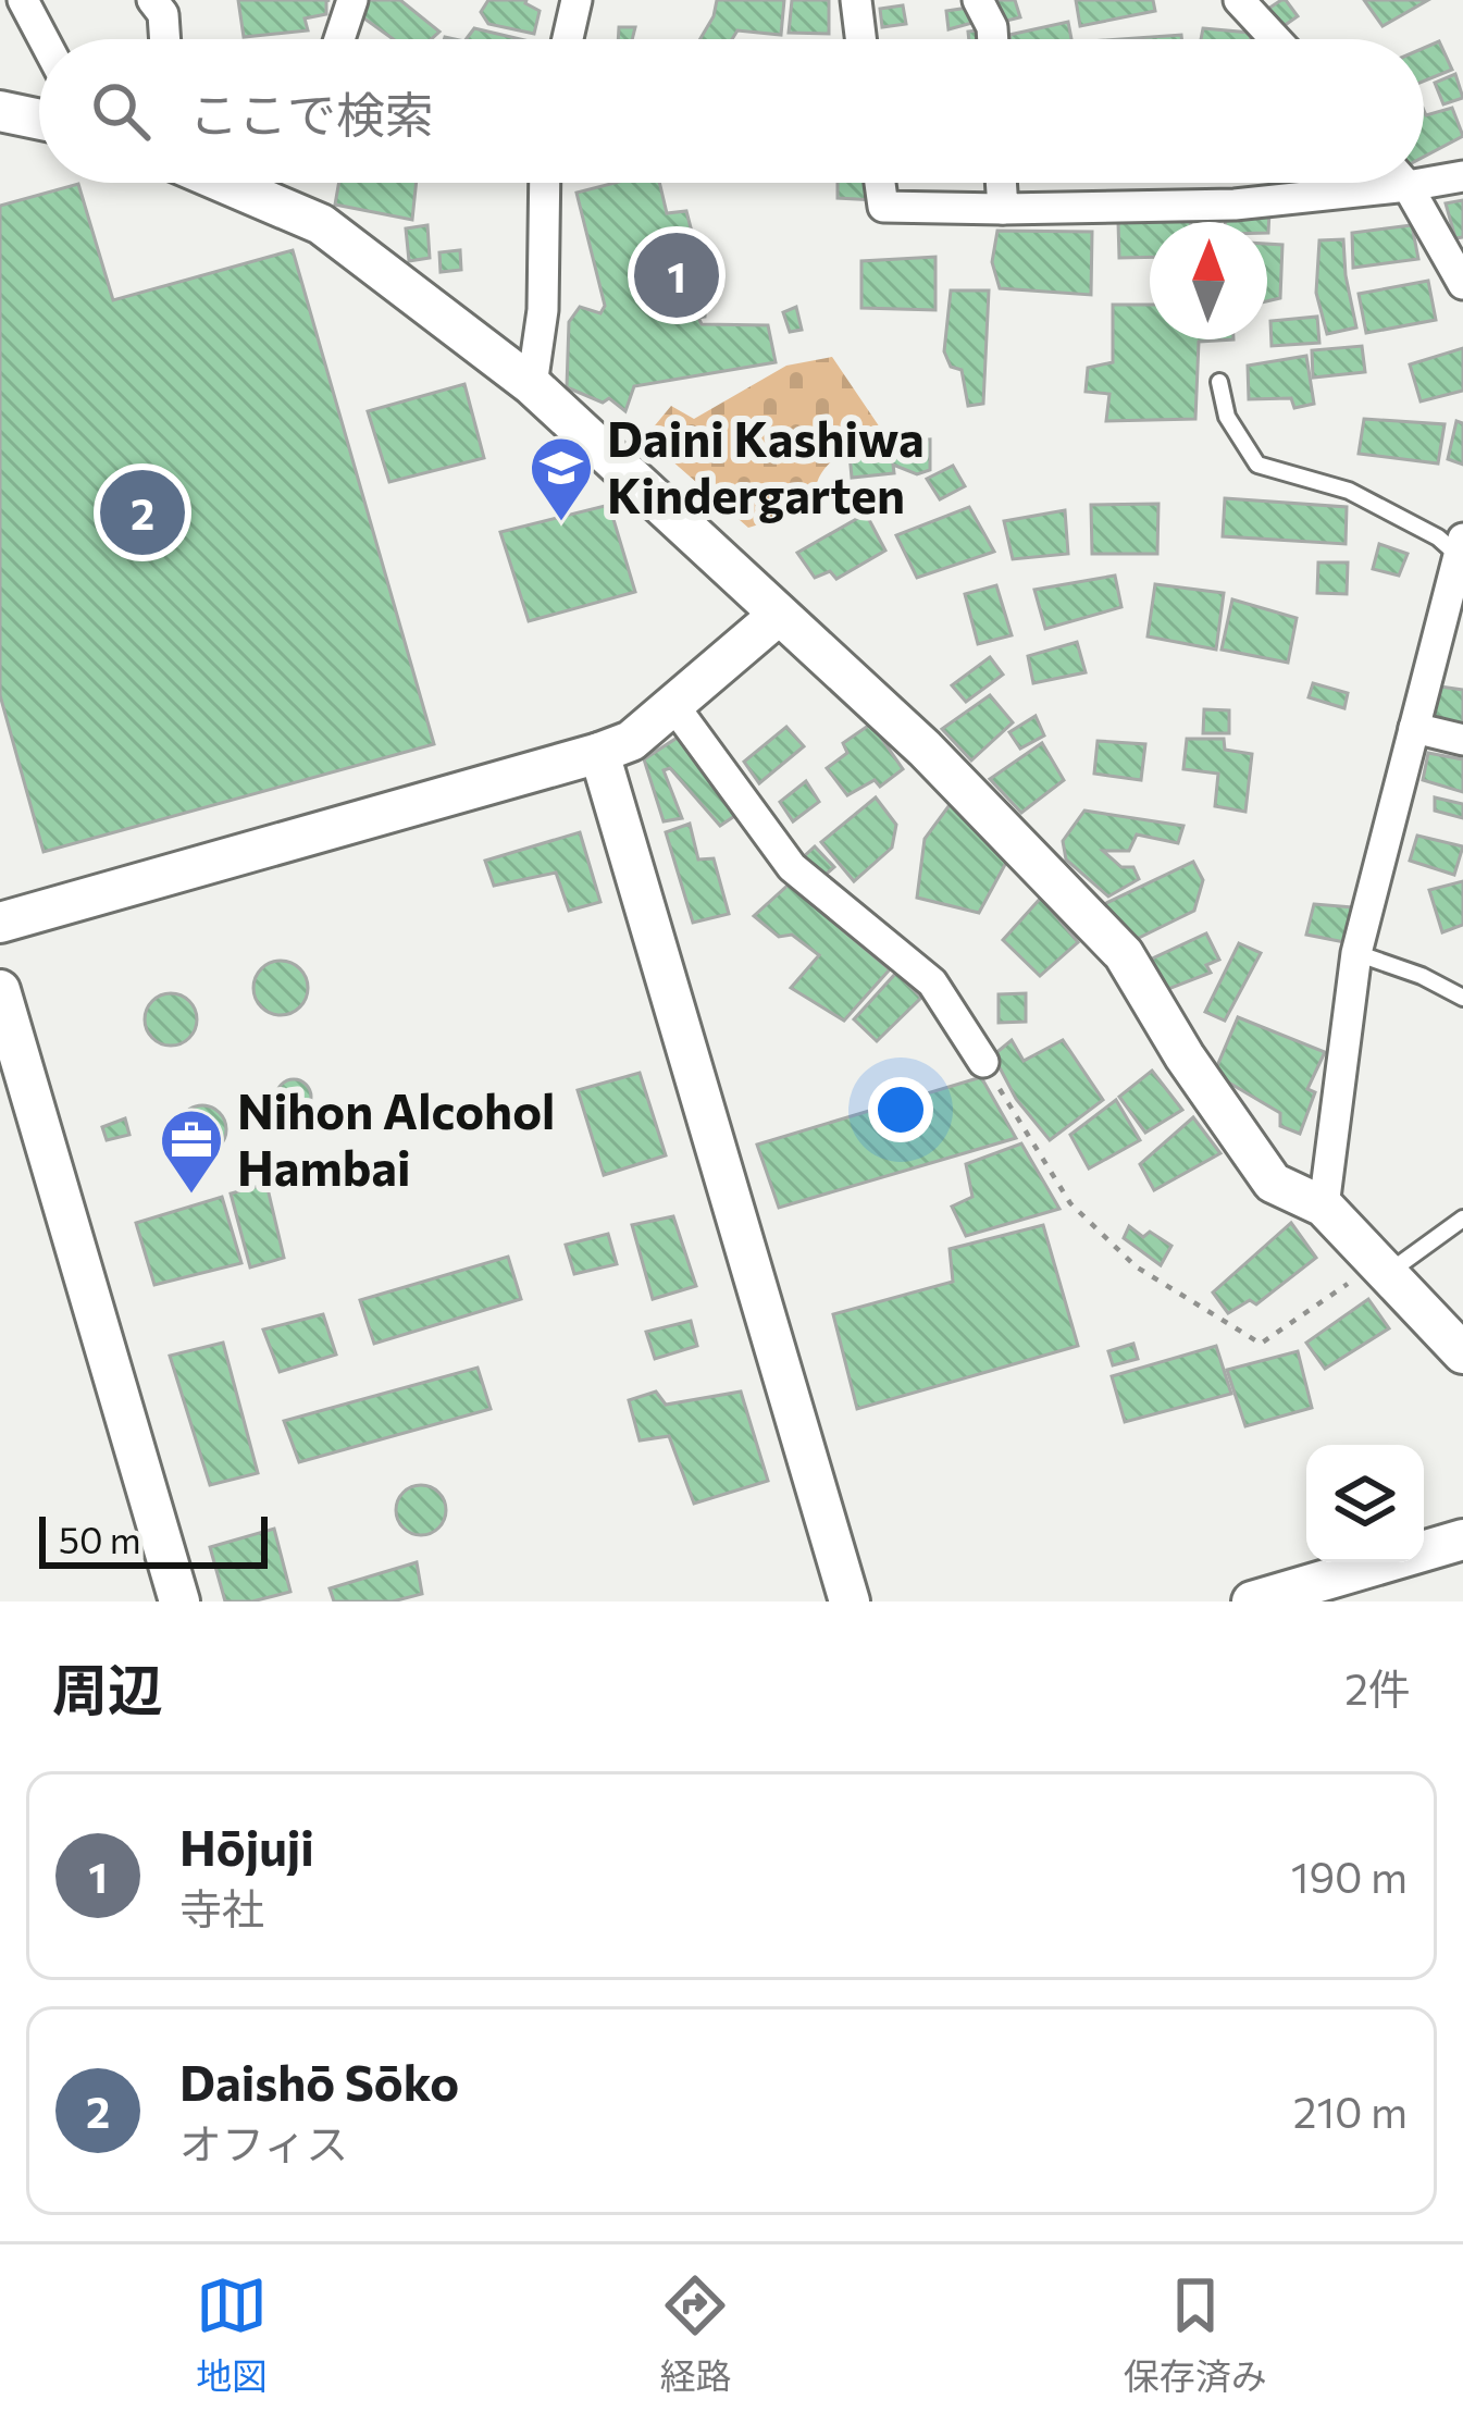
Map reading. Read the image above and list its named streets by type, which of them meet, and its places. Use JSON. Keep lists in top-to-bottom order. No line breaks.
{"places":{"school or university":["Daini Kashiwa Kindergarten"],"office":["Nihon Alcohol Hambai"]},"scale_bar":"50 m","north":"top","page":{"search":"ここで検索","pins":["1","2"],"scale":"50 m","heading":["周辺","2件"],"list":[{"mark":"1","name":"Hōjuji","note":"寺社","value":"190 m"},{"mark":"2","name":"Daishō Sōko","note":"オフィス","value":"210 m"}],"nav":["地図","経路","保存済み"]}}
